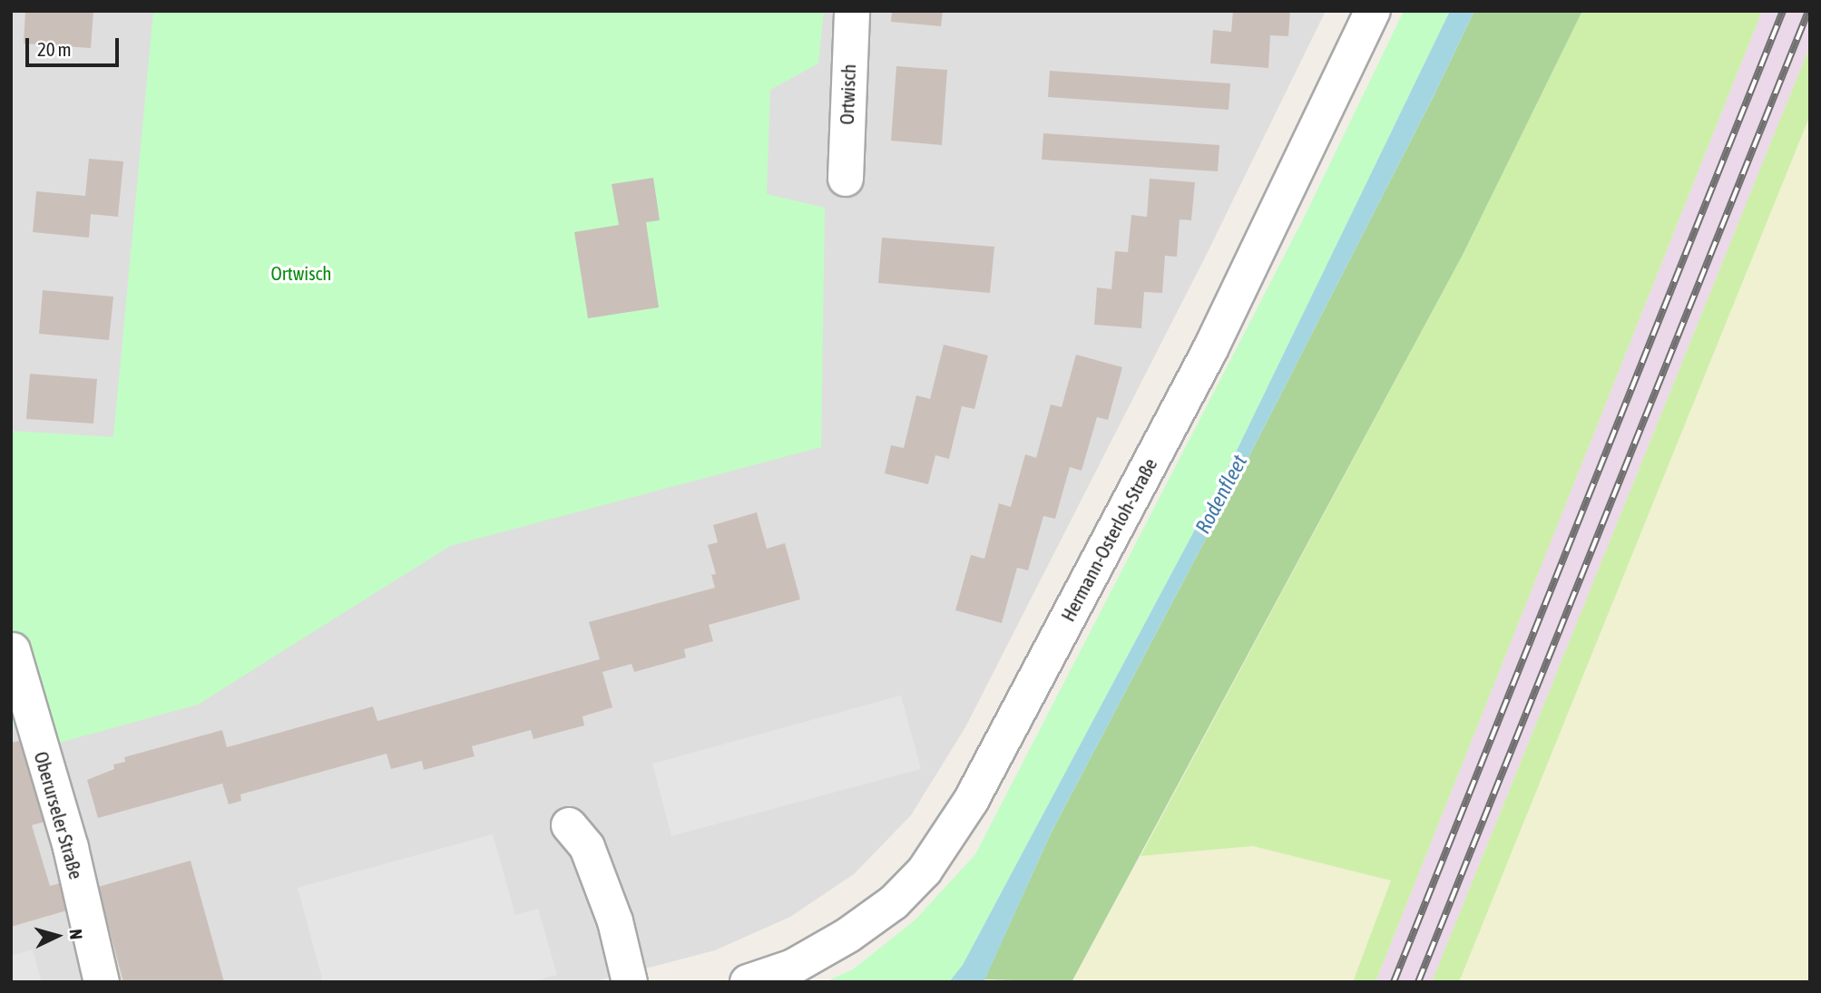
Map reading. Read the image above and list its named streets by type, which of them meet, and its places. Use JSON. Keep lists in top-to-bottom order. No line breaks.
{"streets":{"street":["Ortwisch","Hermann-Osterloh-Straße","Oberurseler Straße"]},"water":["Rodenfleet"],"parks":["Ortwisch"],"scale_bar":"20 m","north":"right"}
